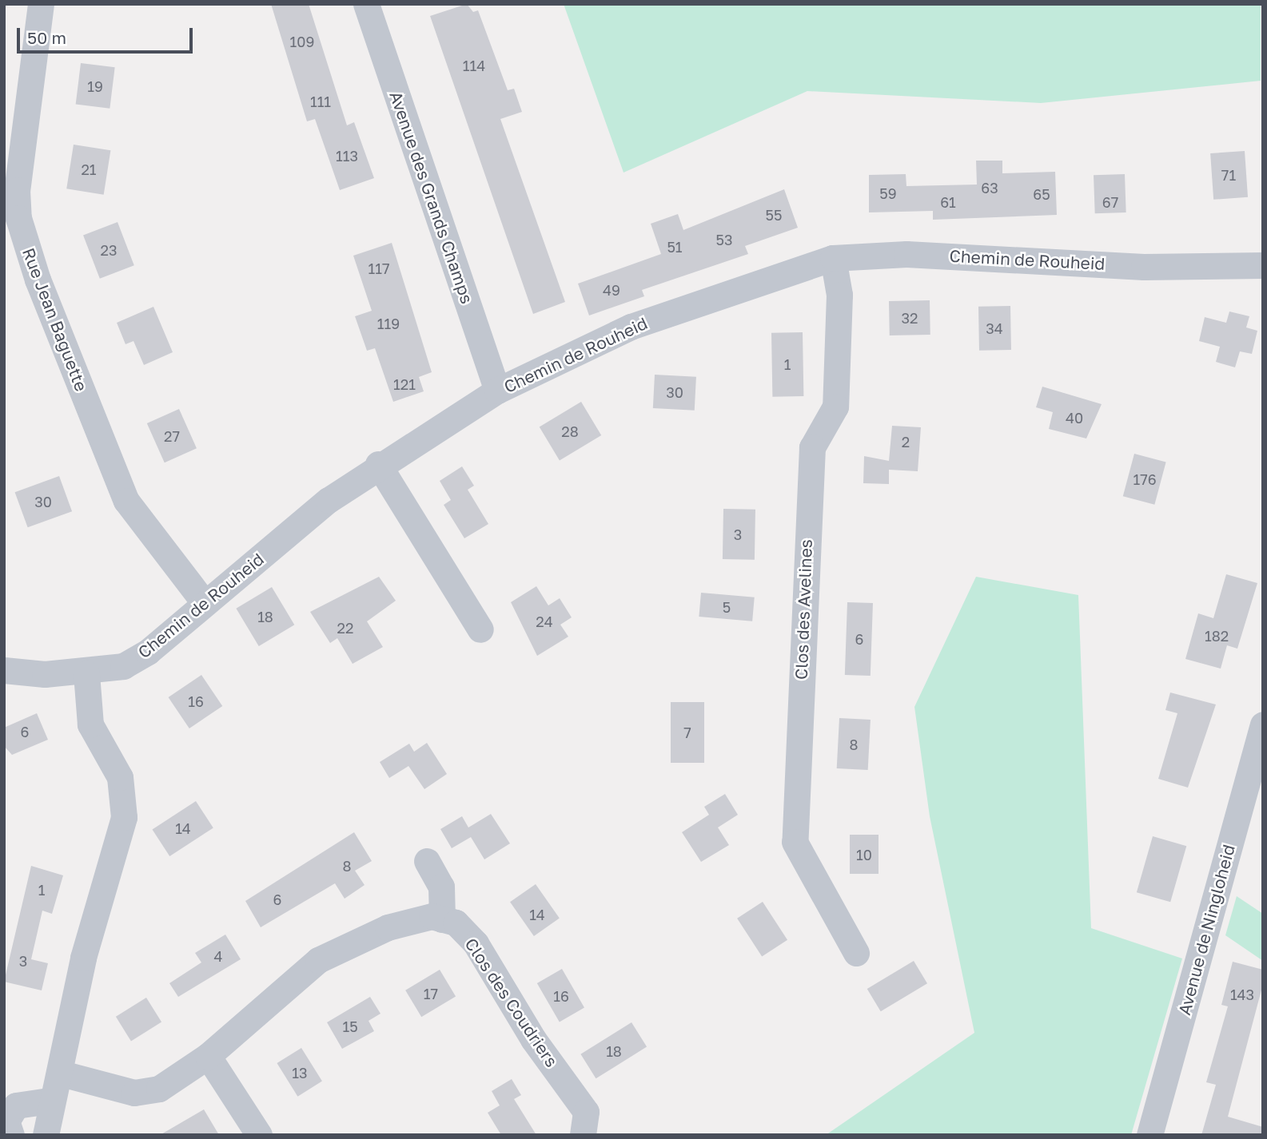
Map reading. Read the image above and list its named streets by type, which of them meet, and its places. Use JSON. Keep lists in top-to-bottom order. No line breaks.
{"streets":{"street":["Avenue des Grands Champs","Chemin de Rouheid","Rue Jean Baguette","Clos des Avelines","Avenue de Ningloheid","Clos des Coudriers"]},"crossings":[["Avenue des Grands Champs","Chemin de Rouheid"],["Chemin de Rouheid","Rue Jean Baguette"],["Chemin de Rouheid","Clos des Avelines"]],"house_numbers":["109","114","19","111","113","21","71","63","59","65","61","67","55","53","51","23","117","49","32","119","34","1","121","30","40","28","27","2","176","30","3","5","18","24","22","182","6","16","6","7","8","14","10","8","1","6","14","4","3","17","143","16","15","18","13"],"scale_bar":"50 m"}
